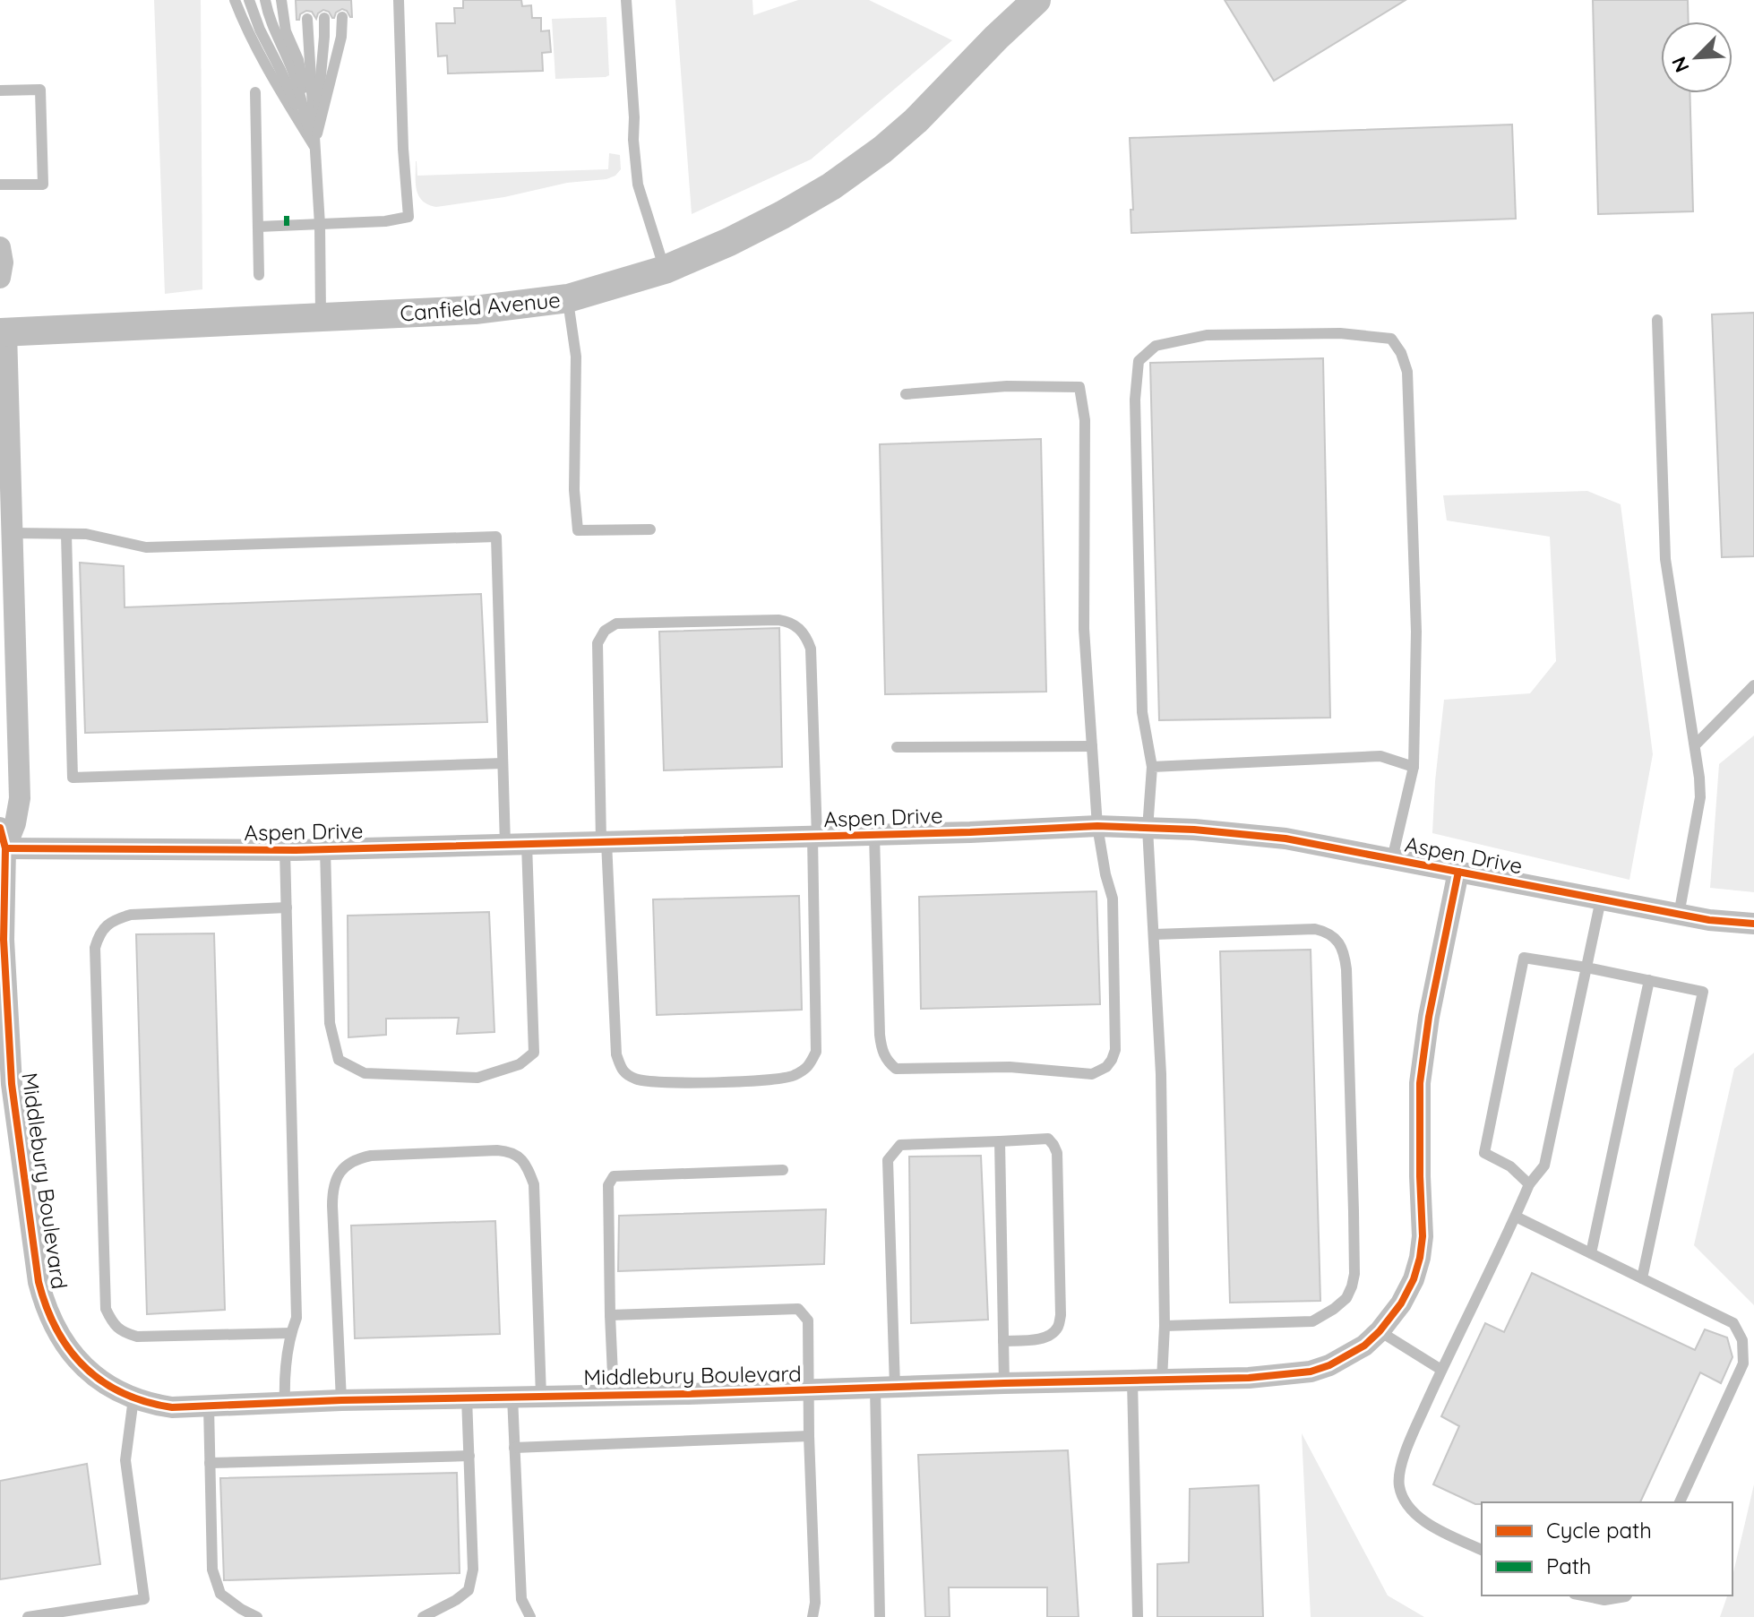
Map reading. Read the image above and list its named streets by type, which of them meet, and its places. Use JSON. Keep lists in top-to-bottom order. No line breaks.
{"streets":{"street":["Canfield Avenue","Aspen Drive","Middlebury Boulevard"]},"crossings":[["Canfield Avenue","Middlebury Boulevard"],["Aspen Drive","Middlebury Boulevard"]],"legend":["Cycle path","Path"],"north":"bottom left"}
